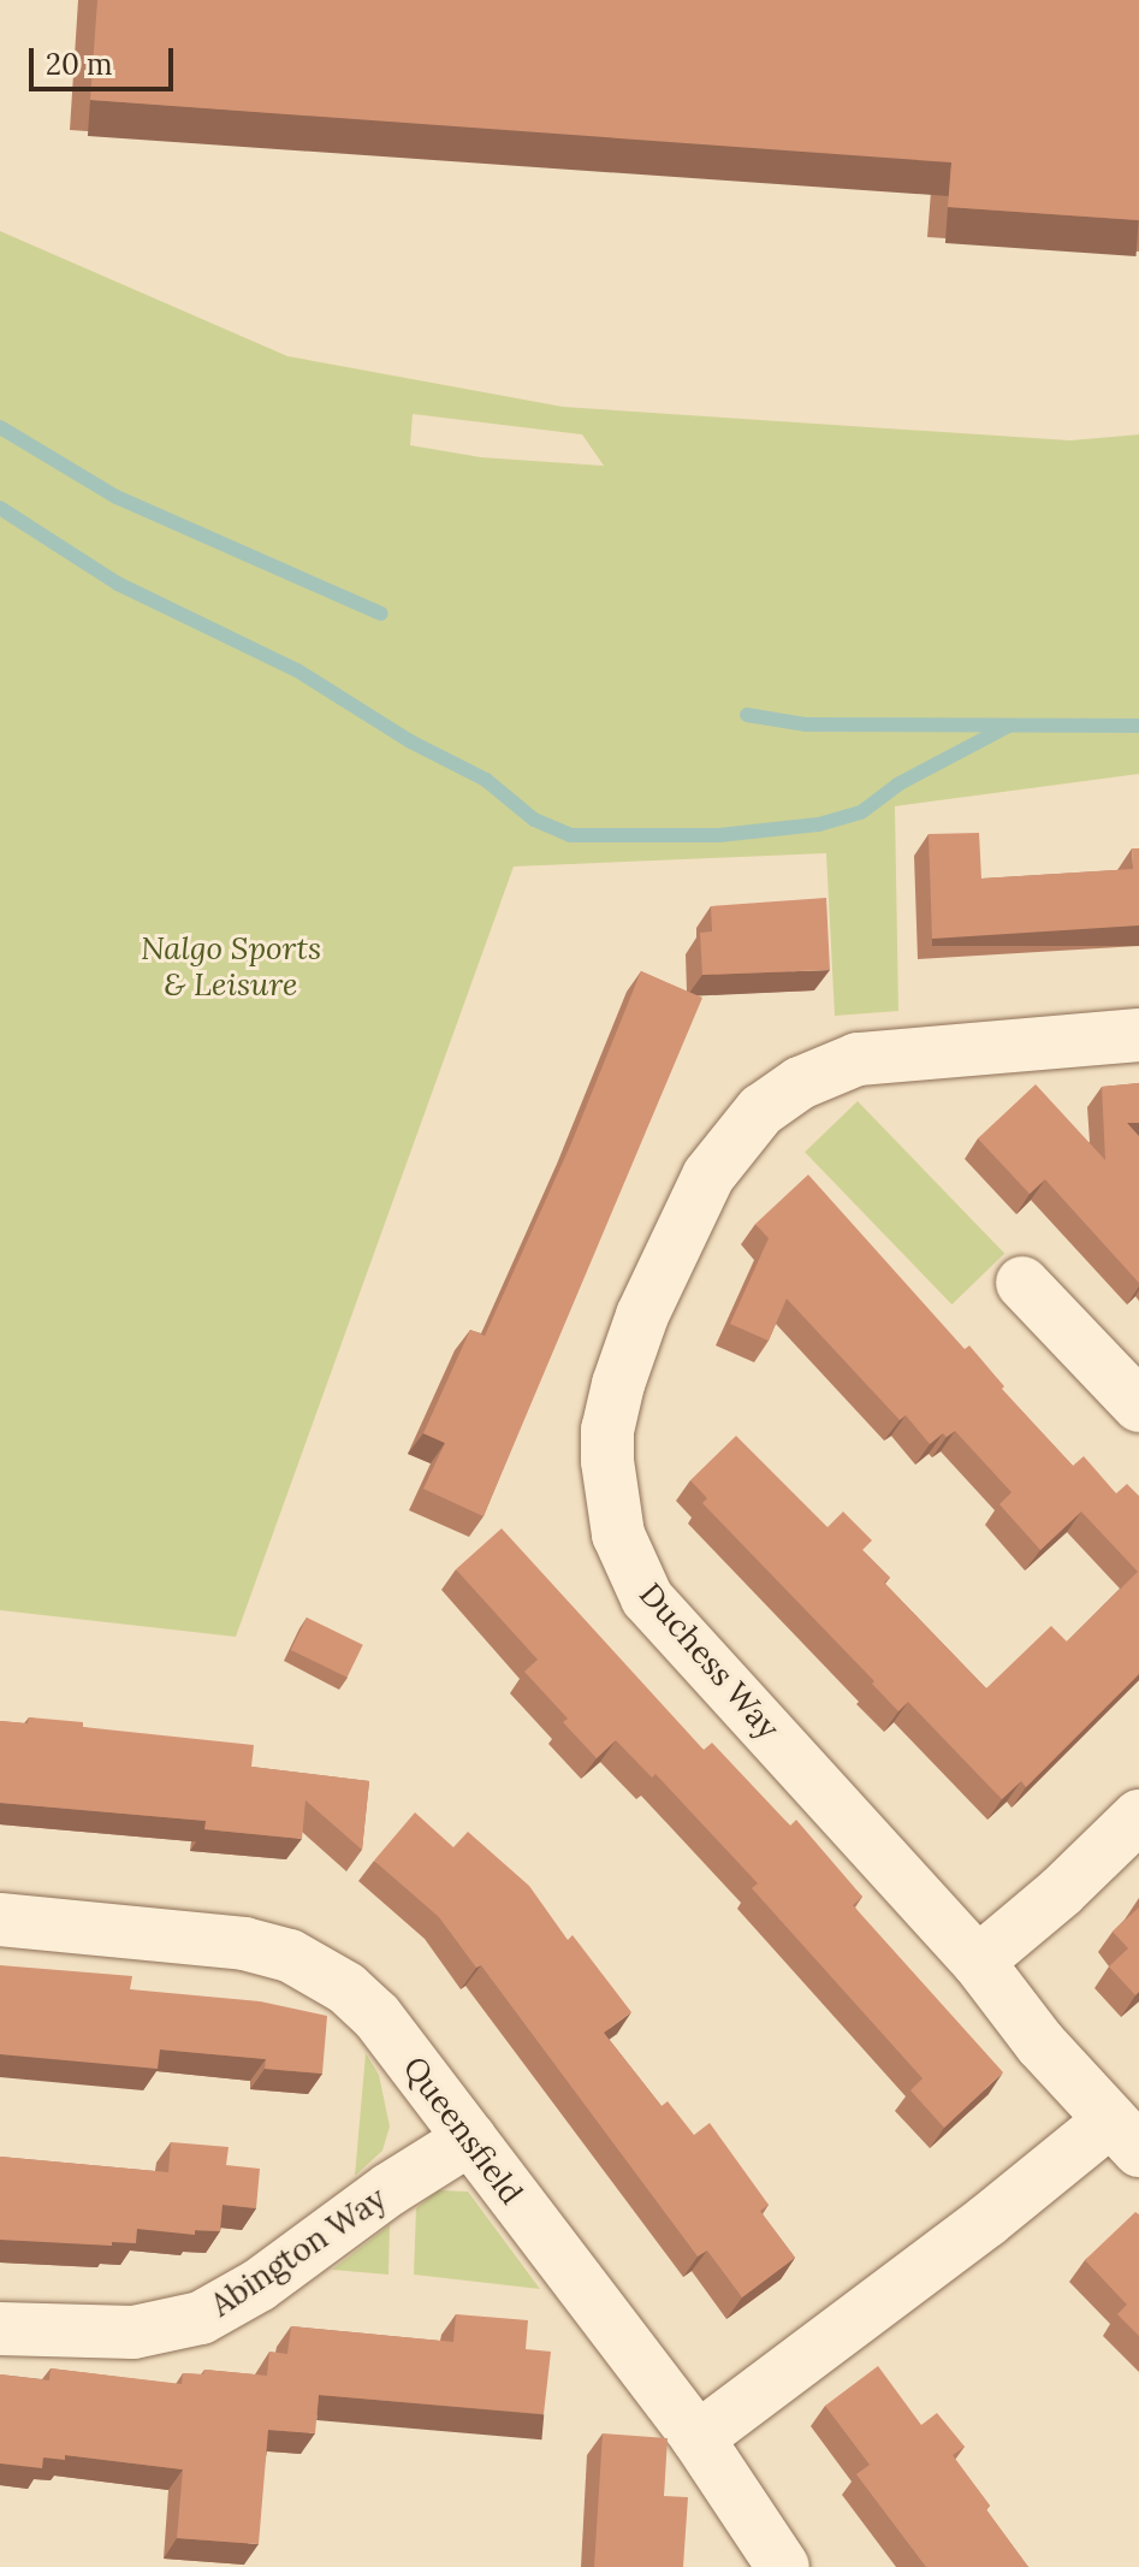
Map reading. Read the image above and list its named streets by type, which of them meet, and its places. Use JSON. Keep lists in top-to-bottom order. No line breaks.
{"streets":{"street":["Duchess Way","Queensfield","Abington Way"]},"crossings":[["Duchess Way","Queensfield"],["Queensfield","Abington Way"]],"parks":["Nalgo Sports & Leisure"],"scale_bar":"20 m"}
